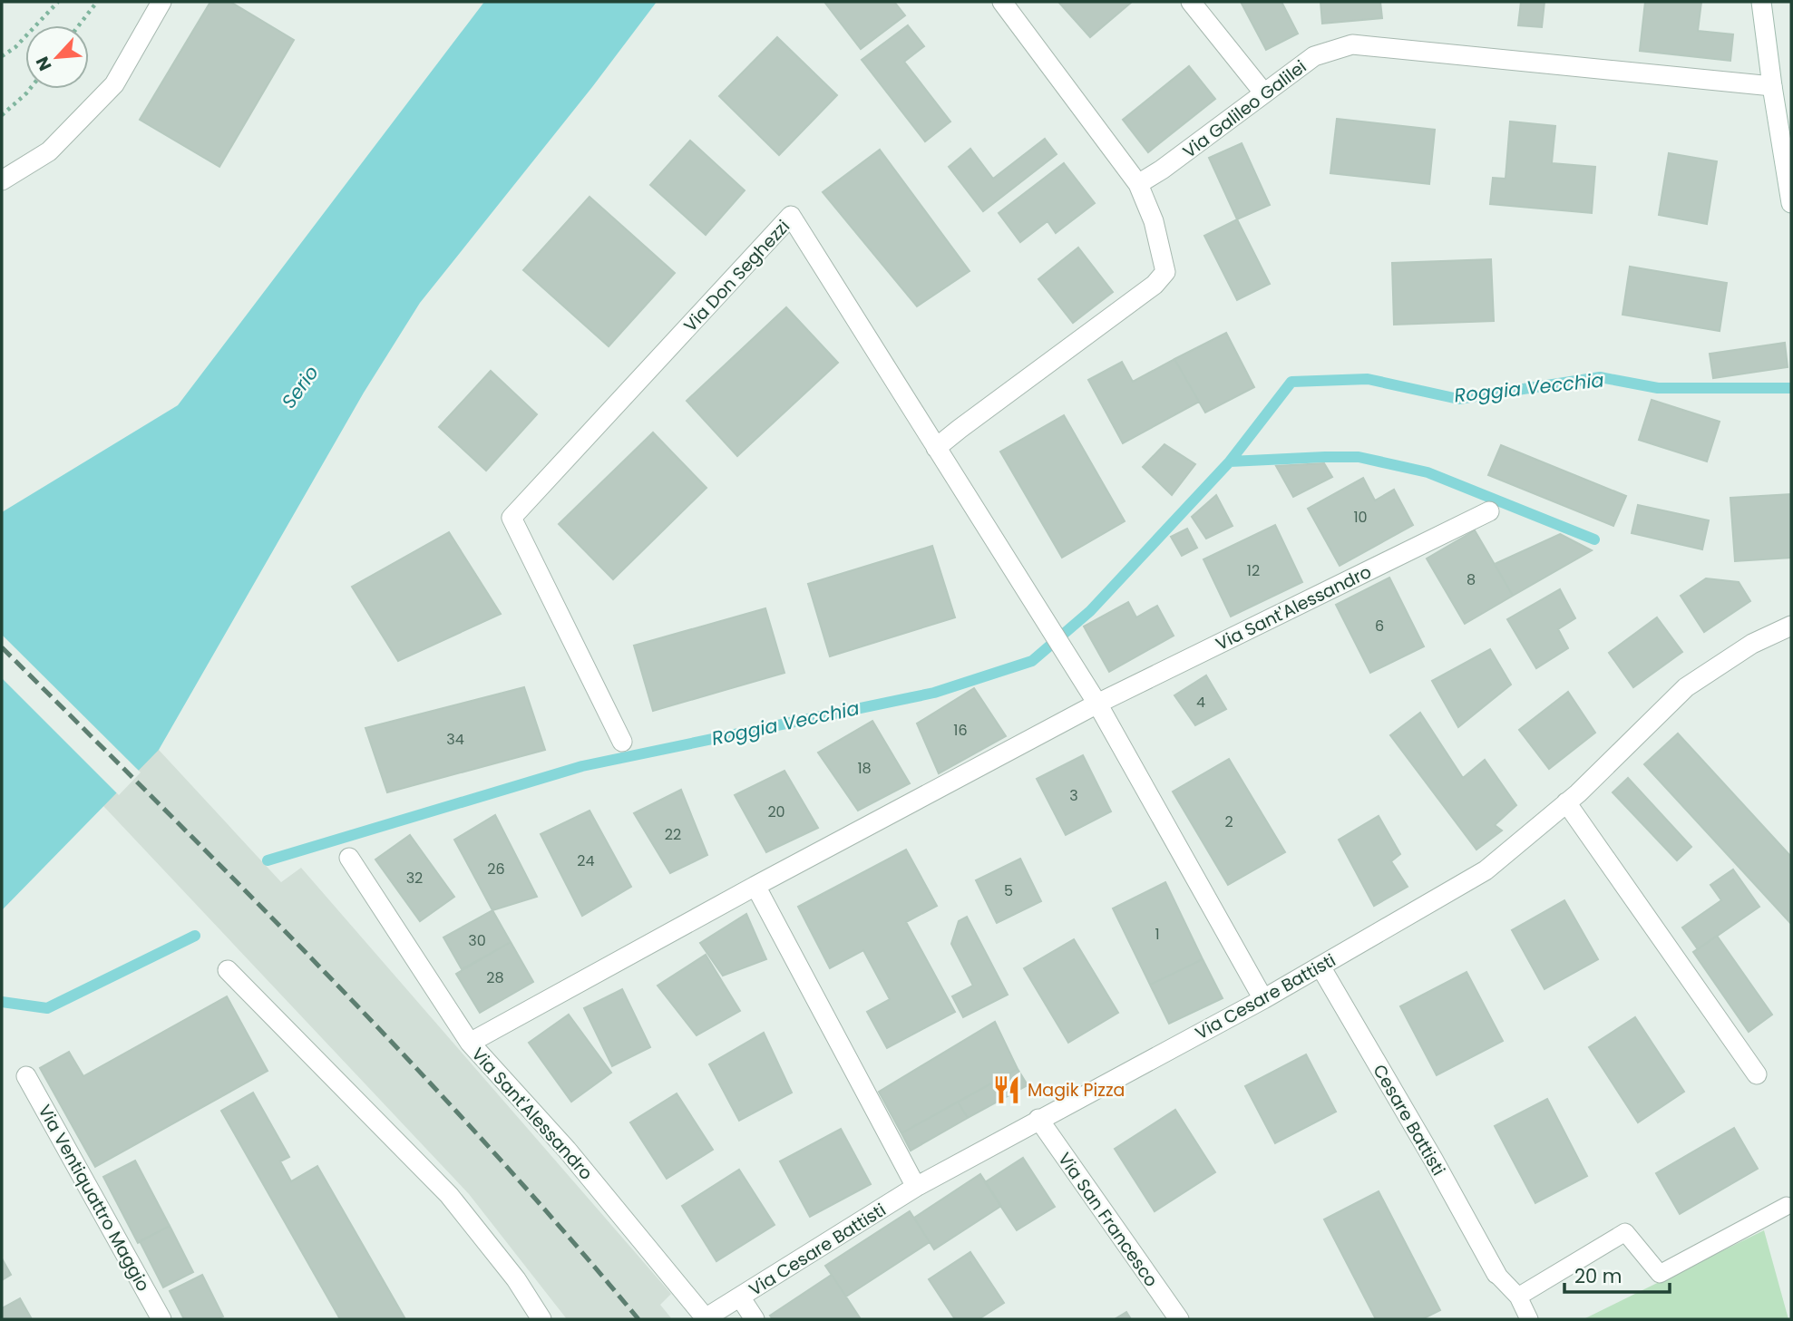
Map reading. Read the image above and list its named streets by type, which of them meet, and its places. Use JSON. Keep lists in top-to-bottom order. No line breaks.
{"streets":{"street":["Via Galileo Galilei","Via Don Seghezzi","Via Sant'Alessandro","Via Cesare Battisti","Cesare Battisti","Via Ventiquattro Maggio","Via San Francesco"]},"crossings":[["Via Don Seghezzi","Via Sant'Alessandro"],["Via Sant'Alessandro","Via Cesare Battisti"],["Via Cesare Battisti","Cesare Battisti"],["Via Cesare Battisti","Via San Francesco"]],"water":["Serio","Roggia Vecchia"],"places":{"restaurant":["Magik Pizza"]},"house_numbers":["10","12","8","6","4","16","34","18","3","20","2","22","24","26","32","5","1","30","28"],"scale_bar":"20 m","north":"bottom left"}
